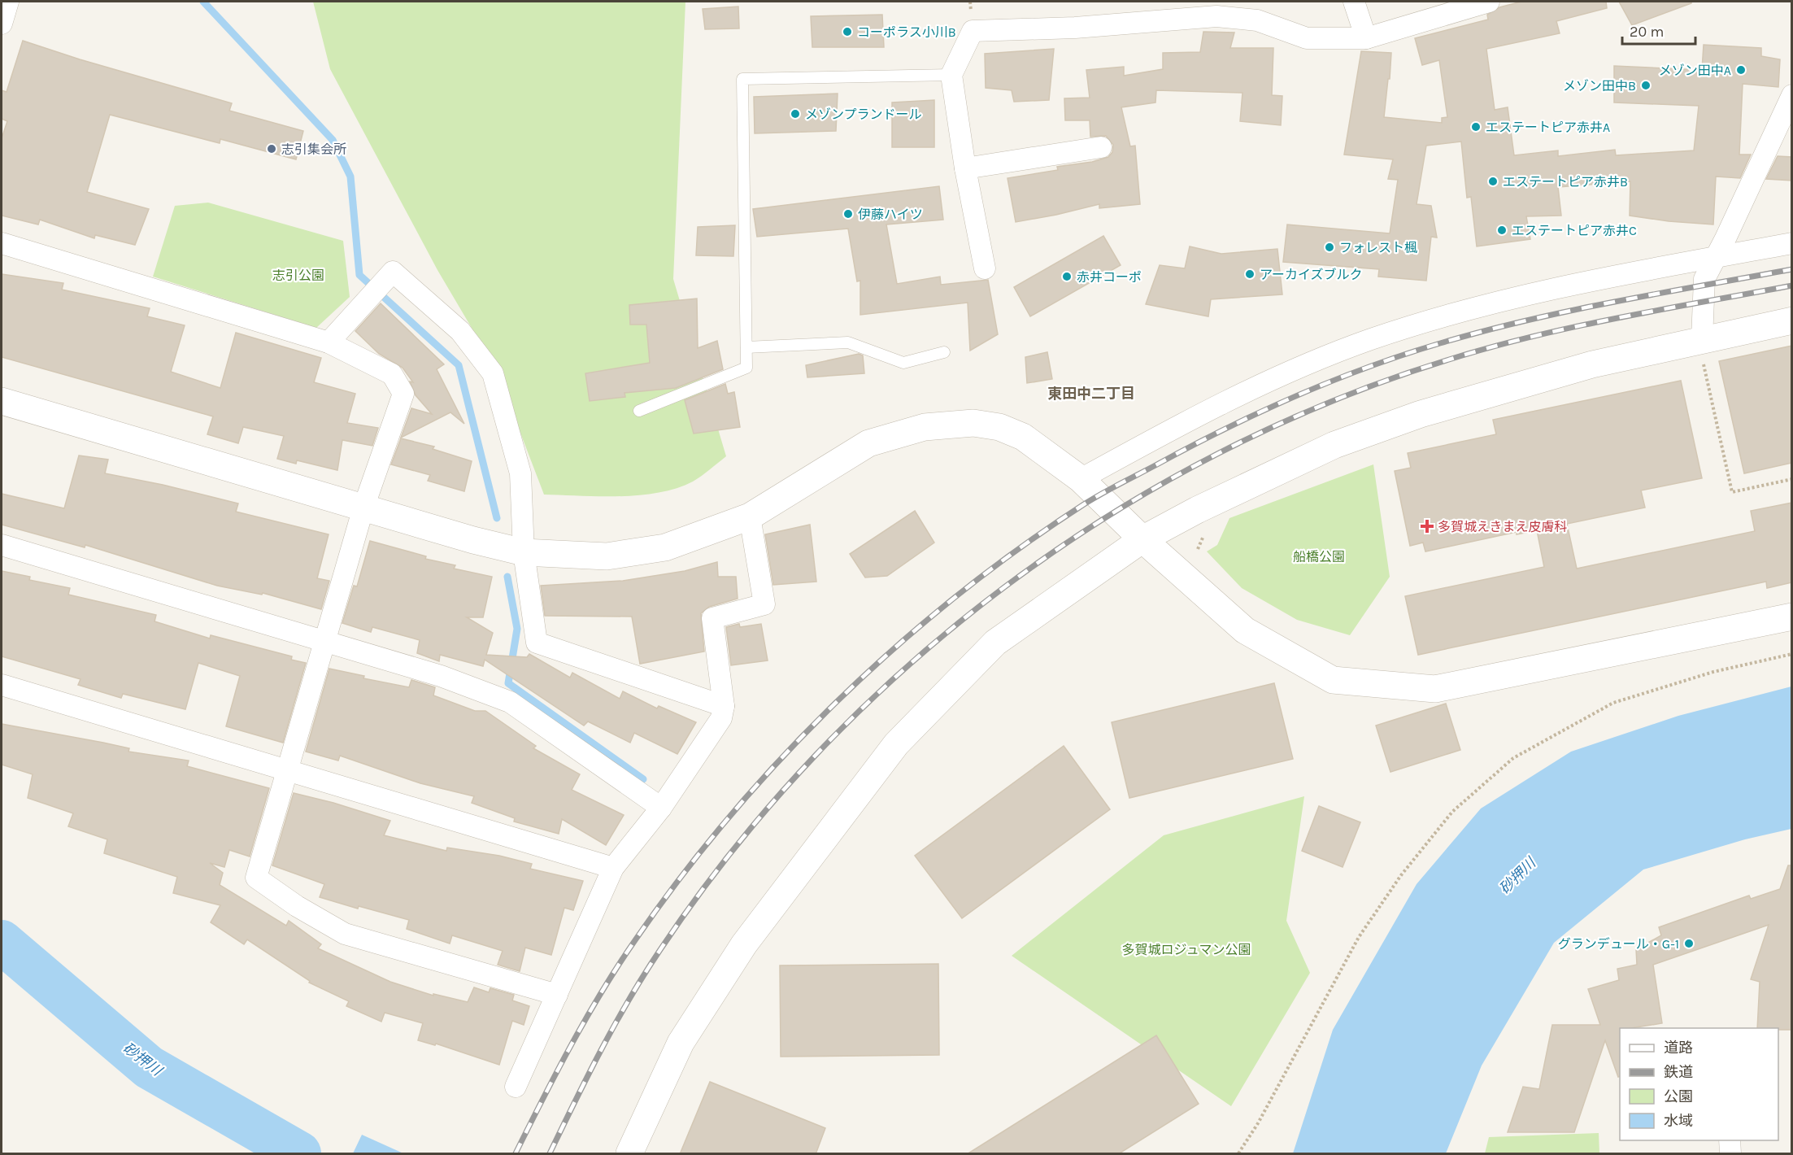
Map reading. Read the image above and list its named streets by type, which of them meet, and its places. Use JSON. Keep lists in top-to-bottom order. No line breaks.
{"districts":["東田中二丁目"],"water":["砂押川"],"parks":["志引公園","船橋公園","多賀城ロジュマン公園"],"places":{"other":["コーポラス小川B","メゾン田中A","メゾン田中B","メゾンプランドール","エステートピア赤井A","志引集会所","エステートピア赤井B","伊藤ハイツ","エステートピア赤井C","フォレスト楓","アーカイズブルク","赤井コーポ","グランデュール・G-1"],"health":["多賀城えきまえ皮膚科"]},"legend":["道路","鉄道","公園","水域"],"scale_bar":"20 m"}
